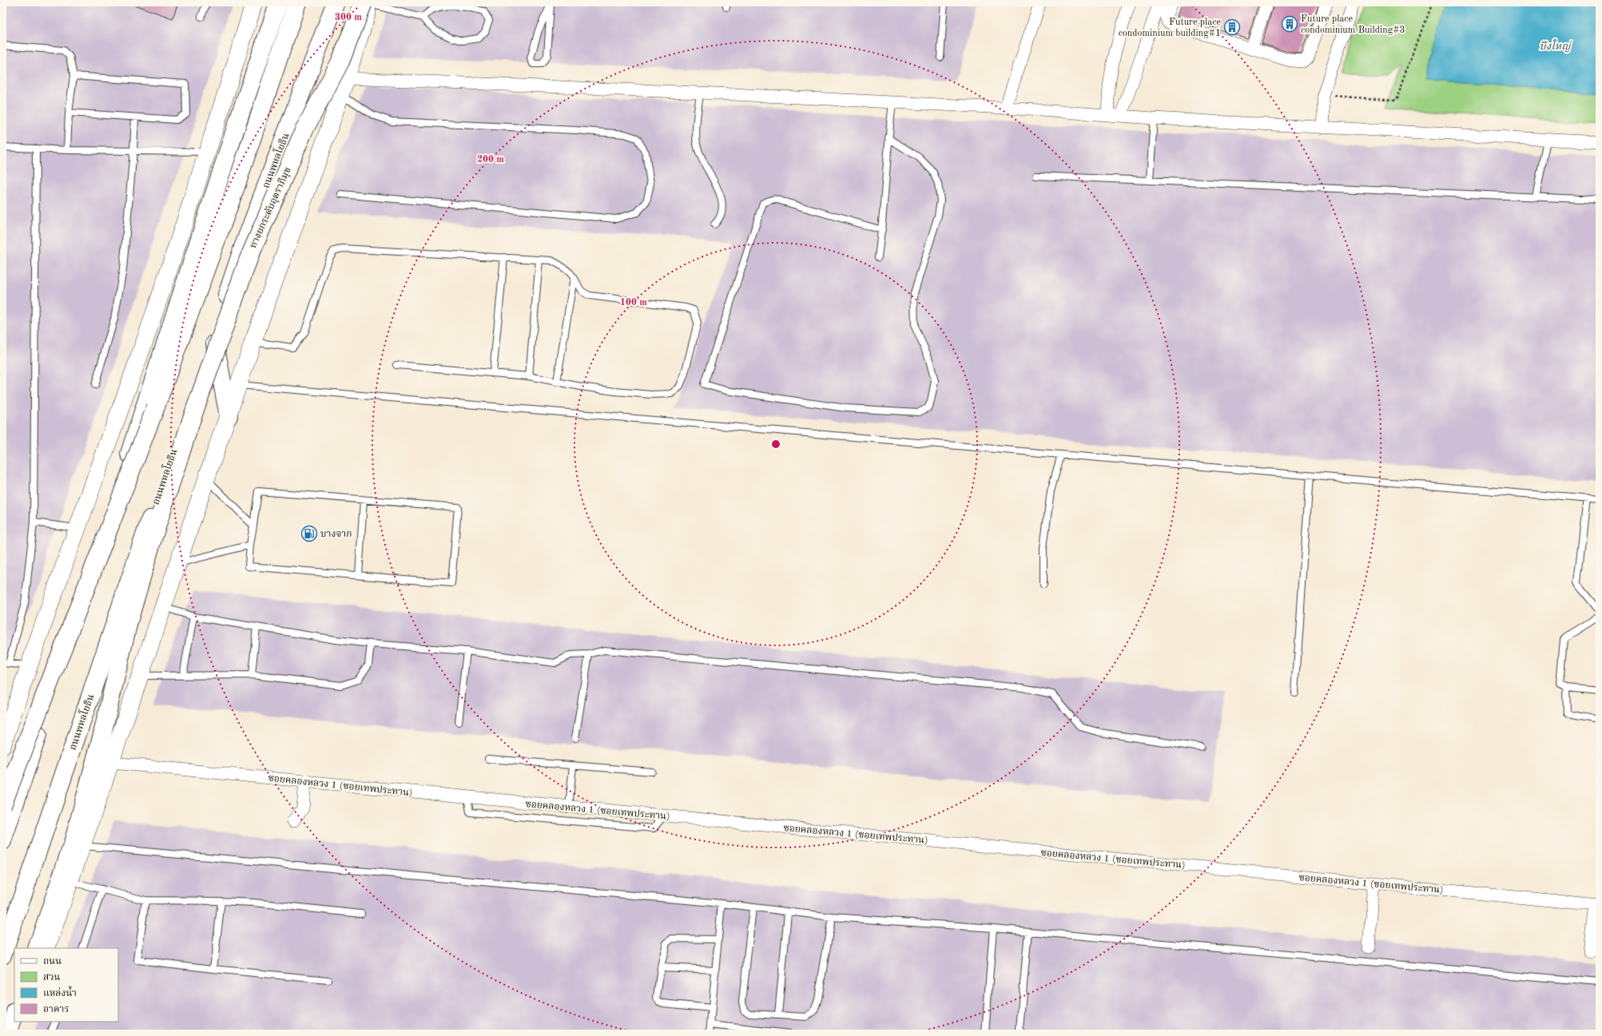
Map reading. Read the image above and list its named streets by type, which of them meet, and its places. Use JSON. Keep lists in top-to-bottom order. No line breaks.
{"streets":{"highway":["ถนนพหลโยธิน","ทางยกระดับอุตราภิมุข"],"street":["ซอยคลองหลวง 1 (ซอยเทพประทาน)"]},"water":["บึงใหญ่"],"places":{"building":["Future place condominium Building#3","Future place condominium building#1"],"fuel station":["บางจาก"]},"legend":["ถนน","สวน","แหล่งน้ำ","อาคาร"],"rings":["300 m","200 m","100 m"]}
